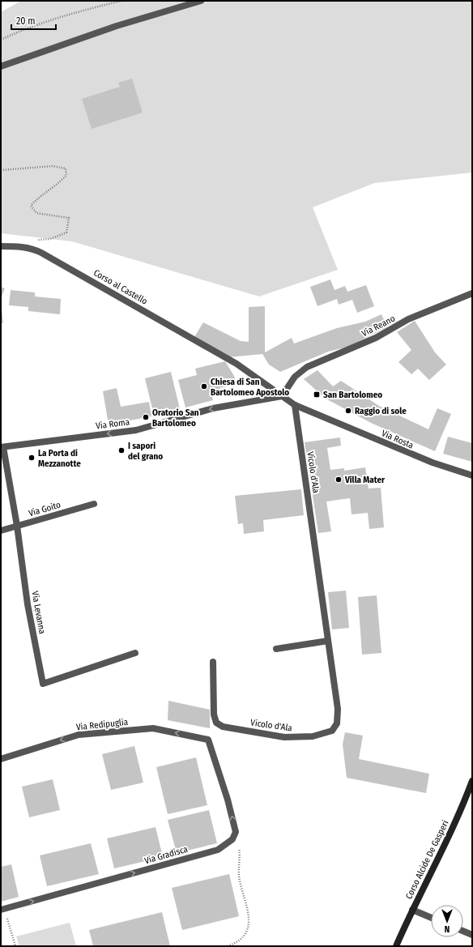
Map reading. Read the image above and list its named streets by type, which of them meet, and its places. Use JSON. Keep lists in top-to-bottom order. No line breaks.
{"streets":{"street":["Corso al Castello","Via Reano","Via Roma","Via Rosta","Vicolo d'Ala","Via Goito","Via Levanna","Via Redipuglia","Via Gradisca","Corso Alcide De Gasperi"]},"crossings":[["Corso al Castello","Via Reano"],["Corso al Castello","Via Roma"],["Corso al Castello","Via Rosta"],["Via Reano","Via Roma"],["Via Reano","Via Rosta"],["Via Roma","Via Rosta"],["Via Roma","Via Levanna"],["Via Rosta","Vicolo d'Ala"],["Via Goito","Via Levanna"],["Via Redipuglia","Via Gradisca"]],"one_way":["Via Roma","Via Gradisca"],"places":{"other":["Chiesa di San Bartolomeo Apostolo","Raggio di sole","Oratorio San Bartolomeo","I sapori del grano","La Porta di Mezzanotte","Villa Mater"],"transit":["San Bartolomeo"]},"scale_bar":"20 m","north":"bottom"}
